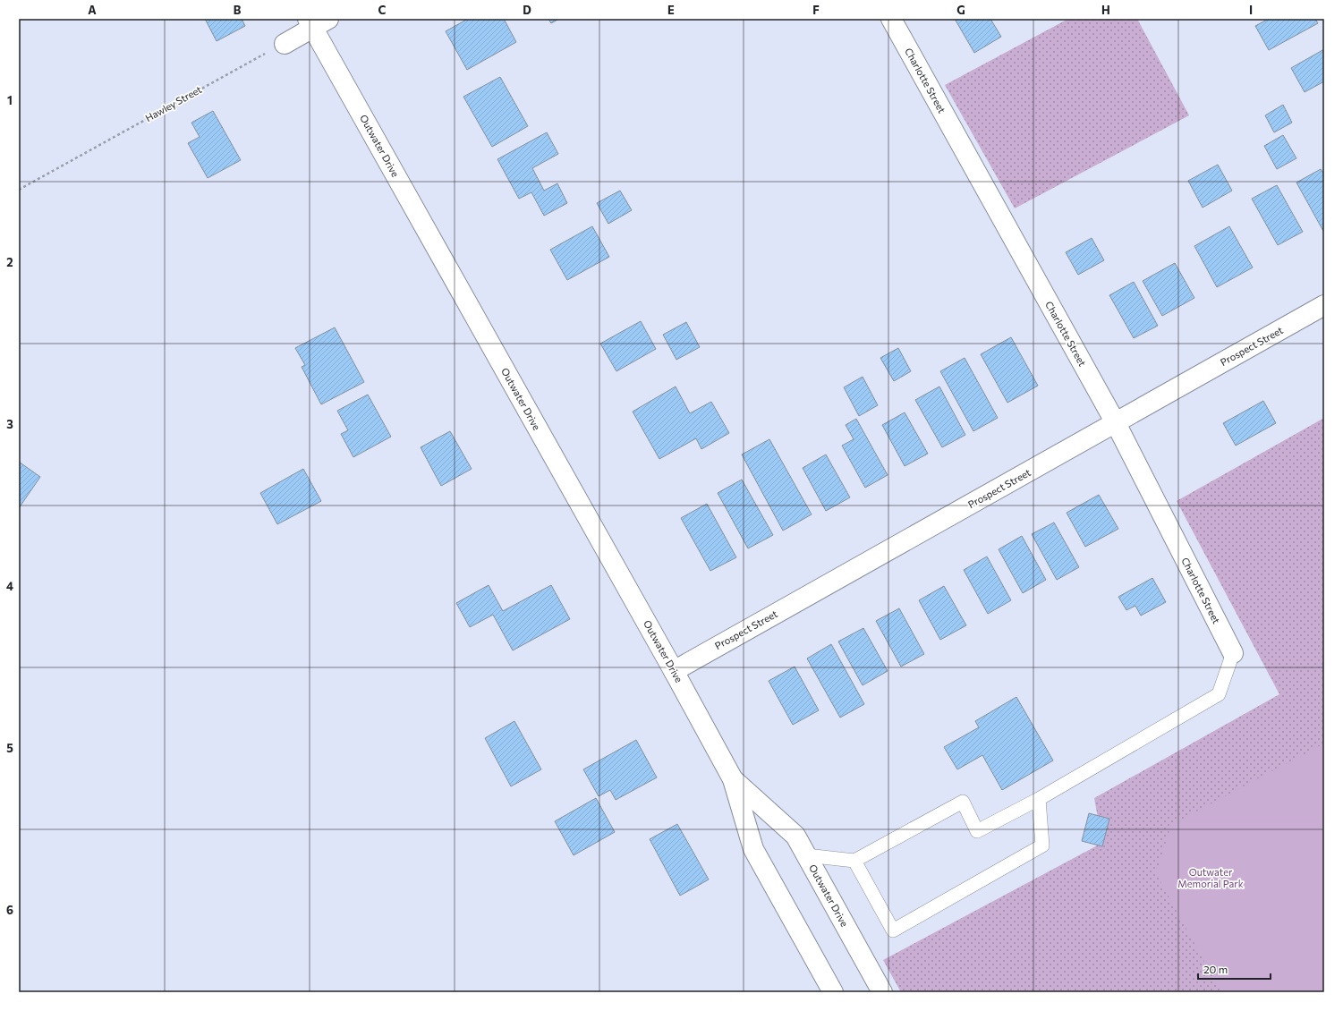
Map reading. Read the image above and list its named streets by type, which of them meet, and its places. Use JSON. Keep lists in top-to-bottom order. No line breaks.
{"streets":{"street":["Charlotte Street","Outwater Drive","Prospect Street"],"path":["Hawley Street"]},"crossings":[["Charlotte Street","Prospect Street"],["Outwater Drive","Prospect Street"]],"parks":["Outwater Memorial Park"],"scale_bar":"20 m","grid":{"columns":["A","B","C","D","E","F","G","H","I"],"rows":["1","2","3","4","5","6"]}}
